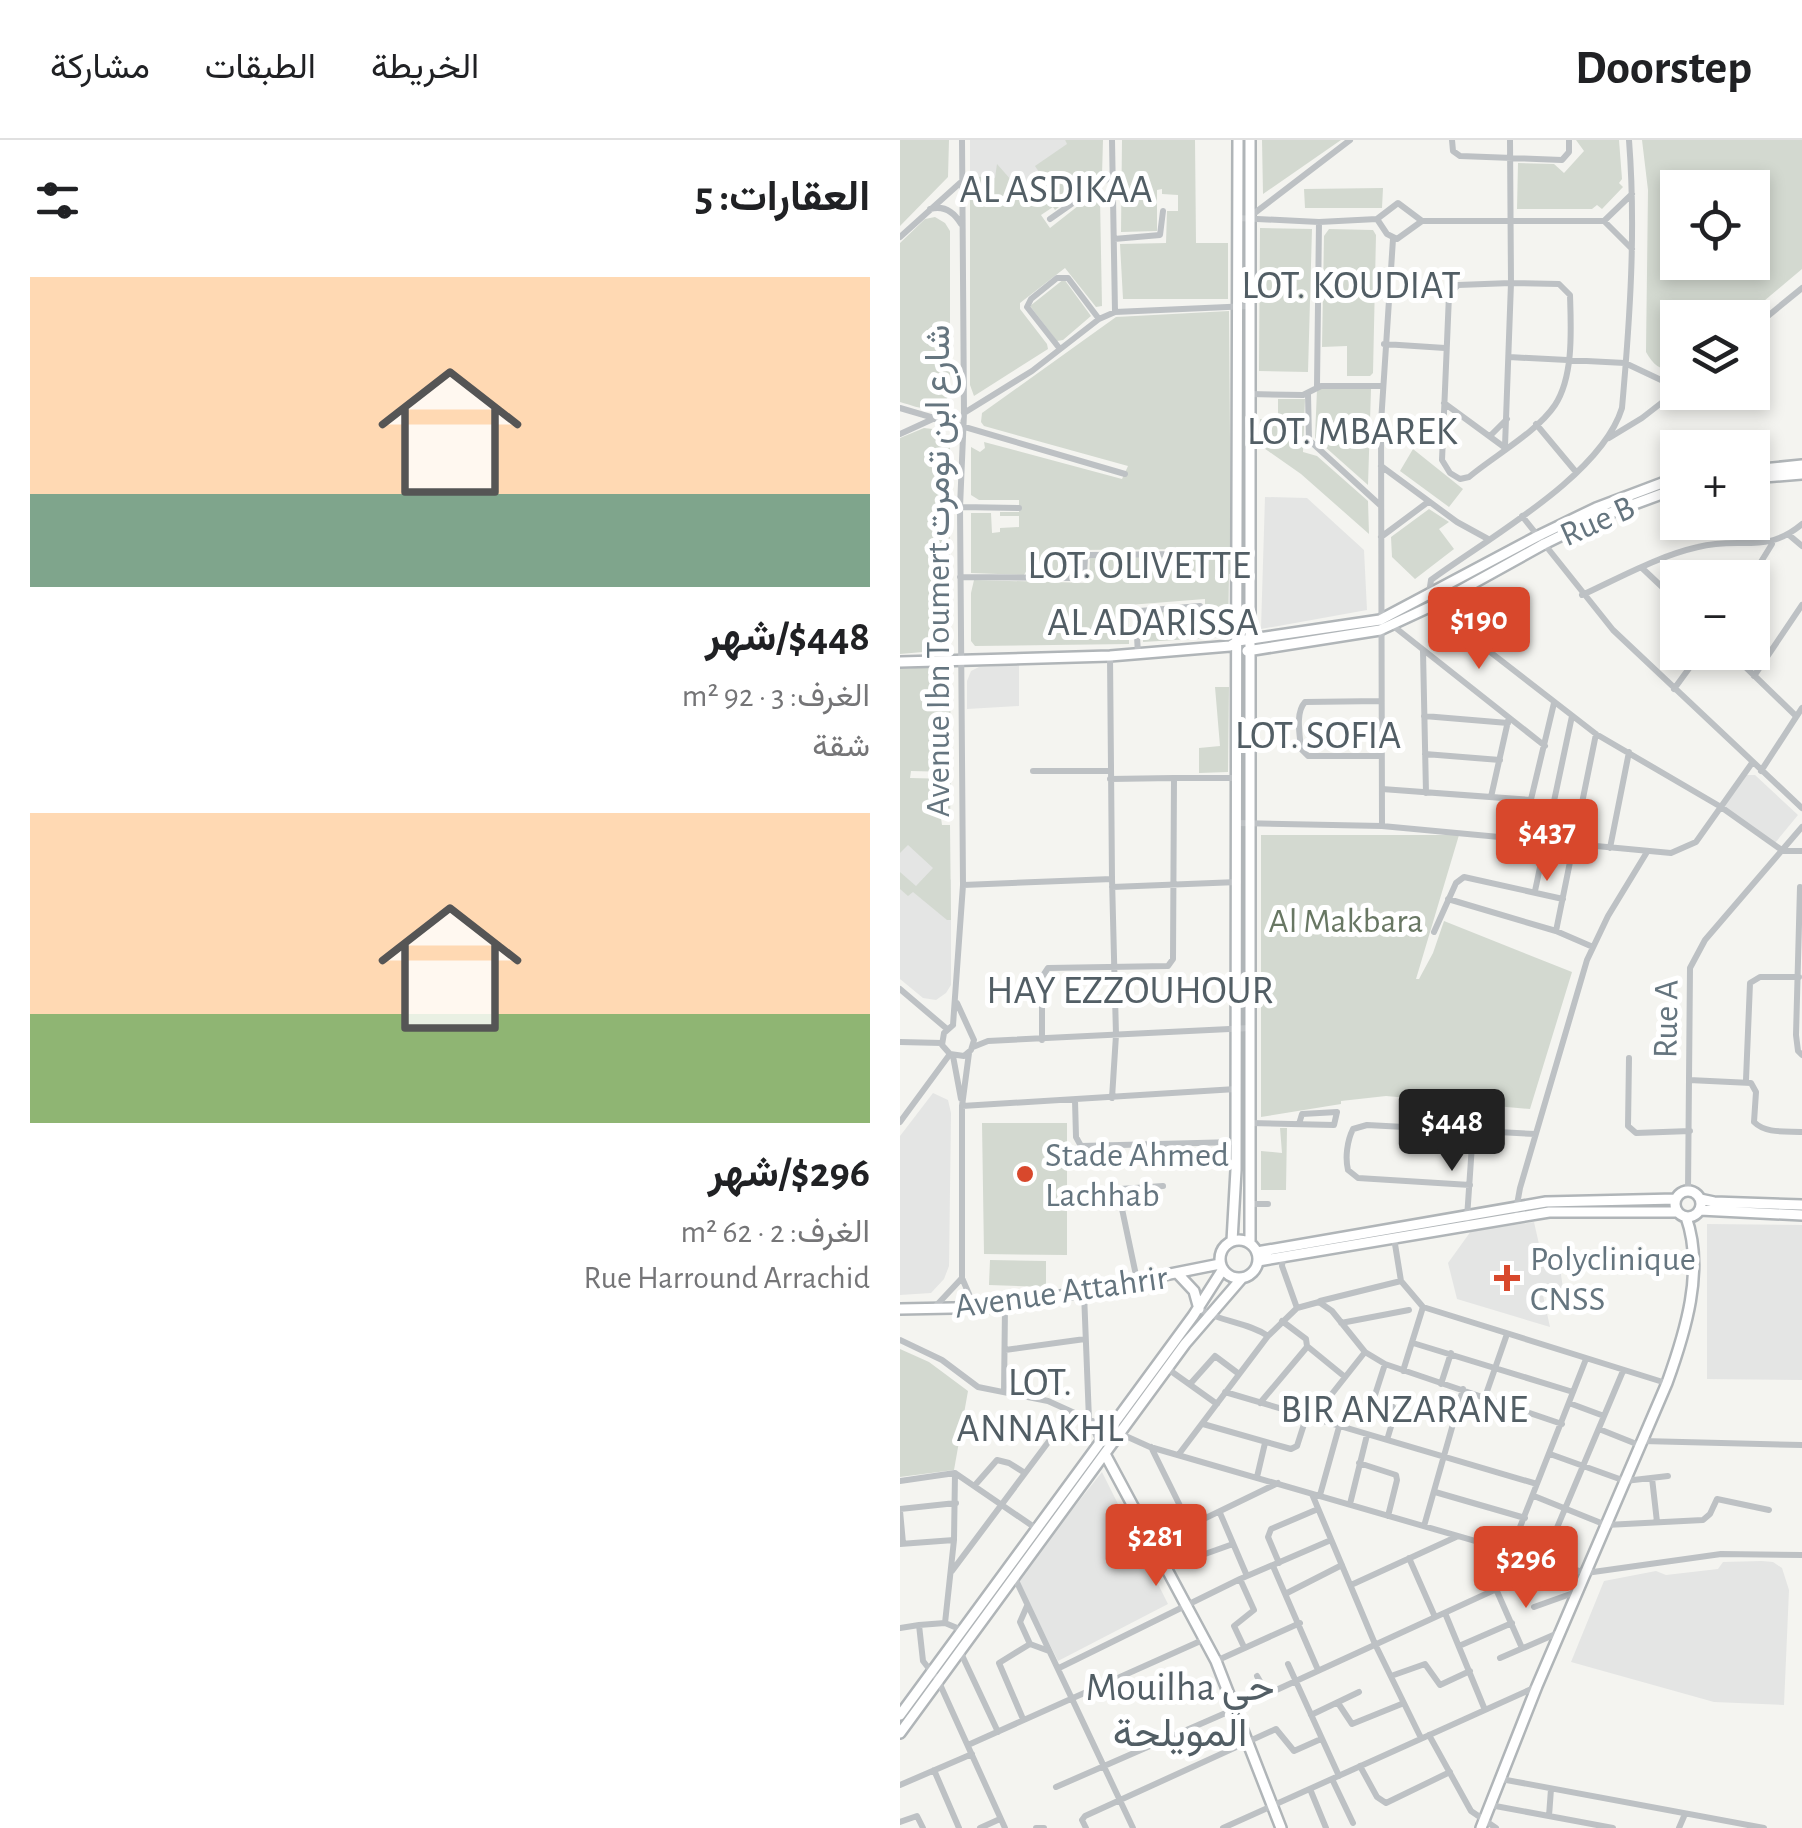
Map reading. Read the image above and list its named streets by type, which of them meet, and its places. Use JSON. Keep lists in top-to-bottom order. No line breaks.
{"streets":{"main road":["Rue B","Avenue Attahrir"],"street":["Avenue Ibn Toumert شارع ابن تومرت","Rue A"]},"crossings":[["Rue B","Avenue Ibn Toumert شارع ابن تومرت"],["Avenue Ibn Toumert شارع ابن تومرت","Avenue Attahrir"]],"districts":["AL ASDIKAA","LOT. KOUDIAT","LOT. MBAREK","LOT. OLIVETTE","AL ADARISSA","LOT. SOFIA","HAY EZZOUHOUR","LOT. ANNAKHL","BIR ANZARANE","Mouilha حي المويلحة"],"parks":["Al Makbara"],"places":{"other":["Stade Ahmed Lachhab"],"health":["Polyclinique CNSS"]},"page":{"header":"Doorstep","nav":["الخريطة","الطبقات","مشاركة"],"heading":"العقارات: 5","map_buttons":["+","−"],"list":[{"name":"$448/شهر","note":"الغرف: 3 · 92 m² · شقة"},{"name":"$296/شهر","note":"الغرف: 2 · 62 m² · Rue Harround Arrachid"}],"price":["$190","$437","$448","$281","$296"]}}
